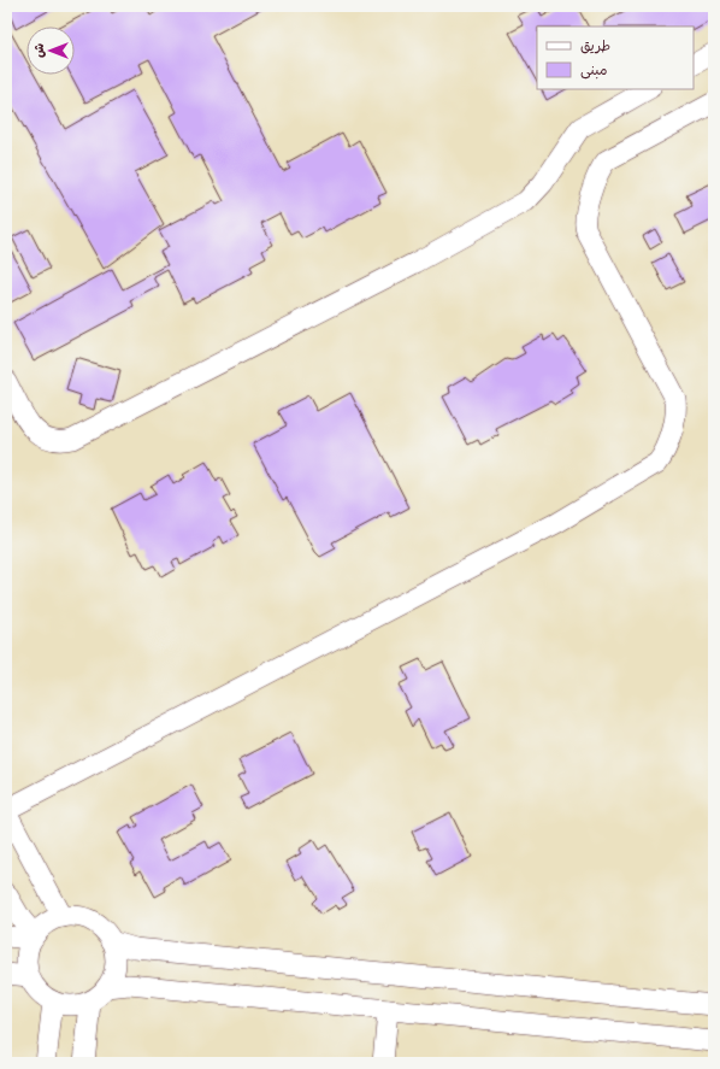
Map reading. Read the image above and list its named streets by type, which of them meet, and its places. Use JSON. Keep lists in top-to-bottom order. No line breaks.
{"legend":["طريق","مبنى"],"north":"left"}
